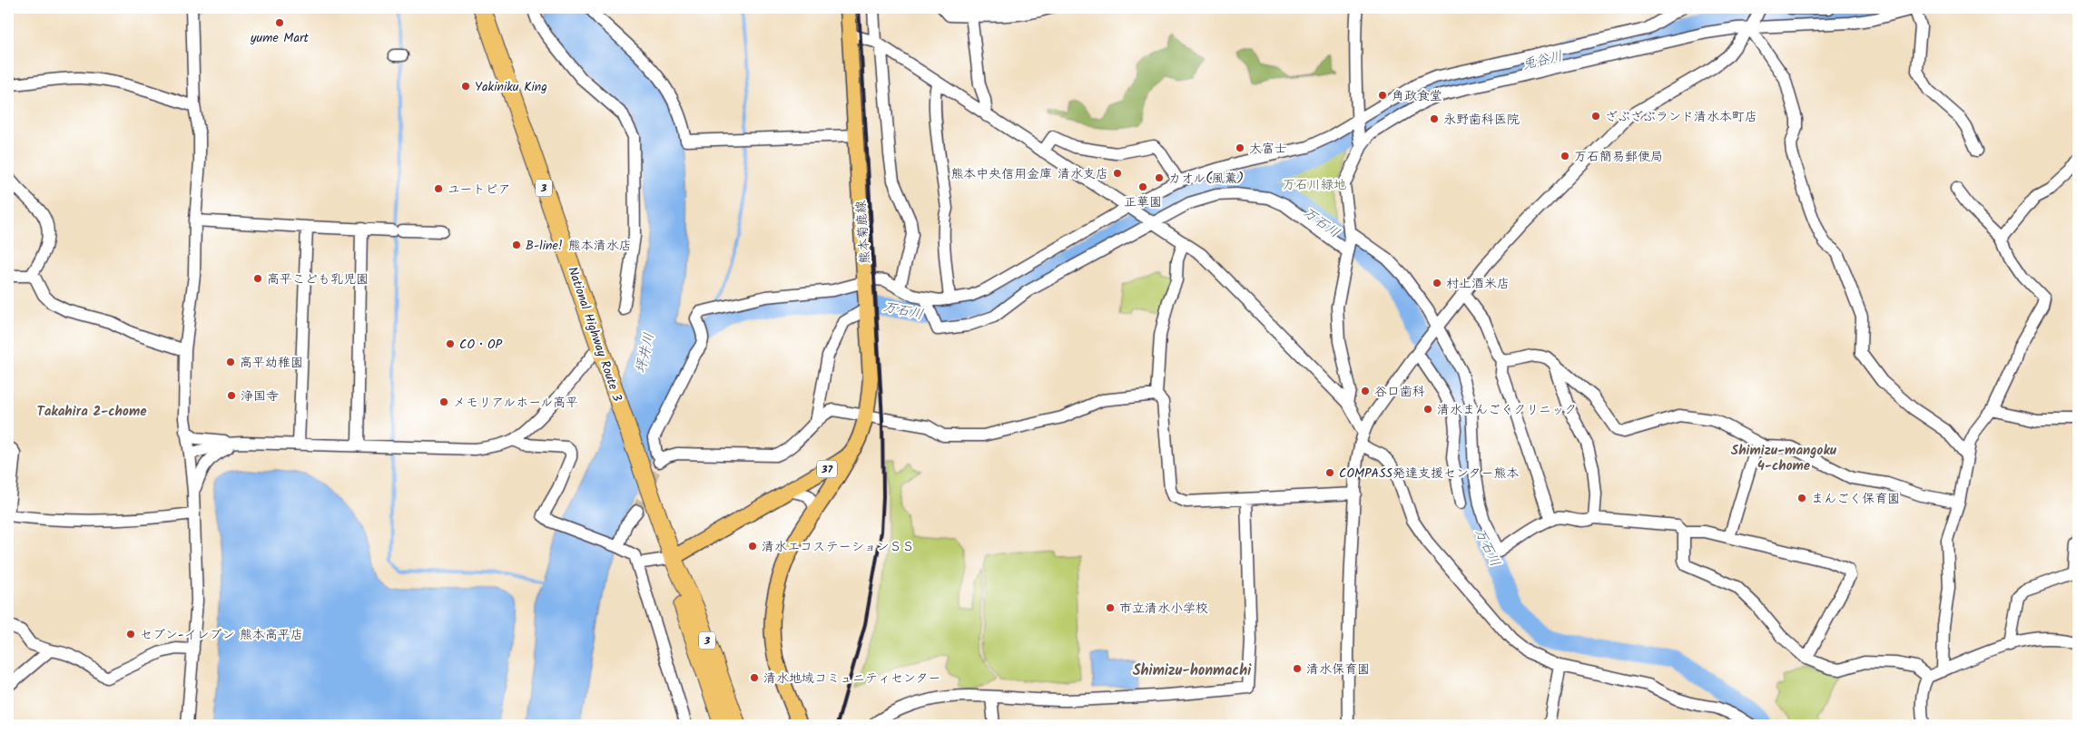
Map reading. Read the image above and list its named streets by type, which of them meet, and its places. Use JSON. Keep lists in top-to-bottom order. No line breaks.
{"streets":{"highway":["3","National Highway Route 3"],"main road":["熊本菊鹿線","37"]},"crossings":[["熊本菊鹿線","37"],["National Highway Route 3","37"]],"districts":["Takahira 2-chome","Shimizu-mangoku 4-chome","Shimizu-honmachi"],"water":["兎谷川","万石川","坪井川"],"parks":["万石川緑地"],"places":["yume Mart","Yakiniku King","角政食堂","ざぶざぶランド清水本町店","永野歯科医院","大富士","万石簡易郵便局","熊本中央信用金庫 清水支店","カオル(風薫)","正華園","ユートピア","B-line! 熊本清水店","高平こども乳児園","村上酒米店","CO・OP","高平幼稚園","谷口歯科","浄国寺","メモリアルホール高平","清水まんごくクリニック","COMPASS発達支援センター熊本","まんごく保育園","清水エコステーションＳＳ","市立清水小学校","セブン-イレブン 熊本高平店","清水保育園","清水地域コミュニティセンター"]}
